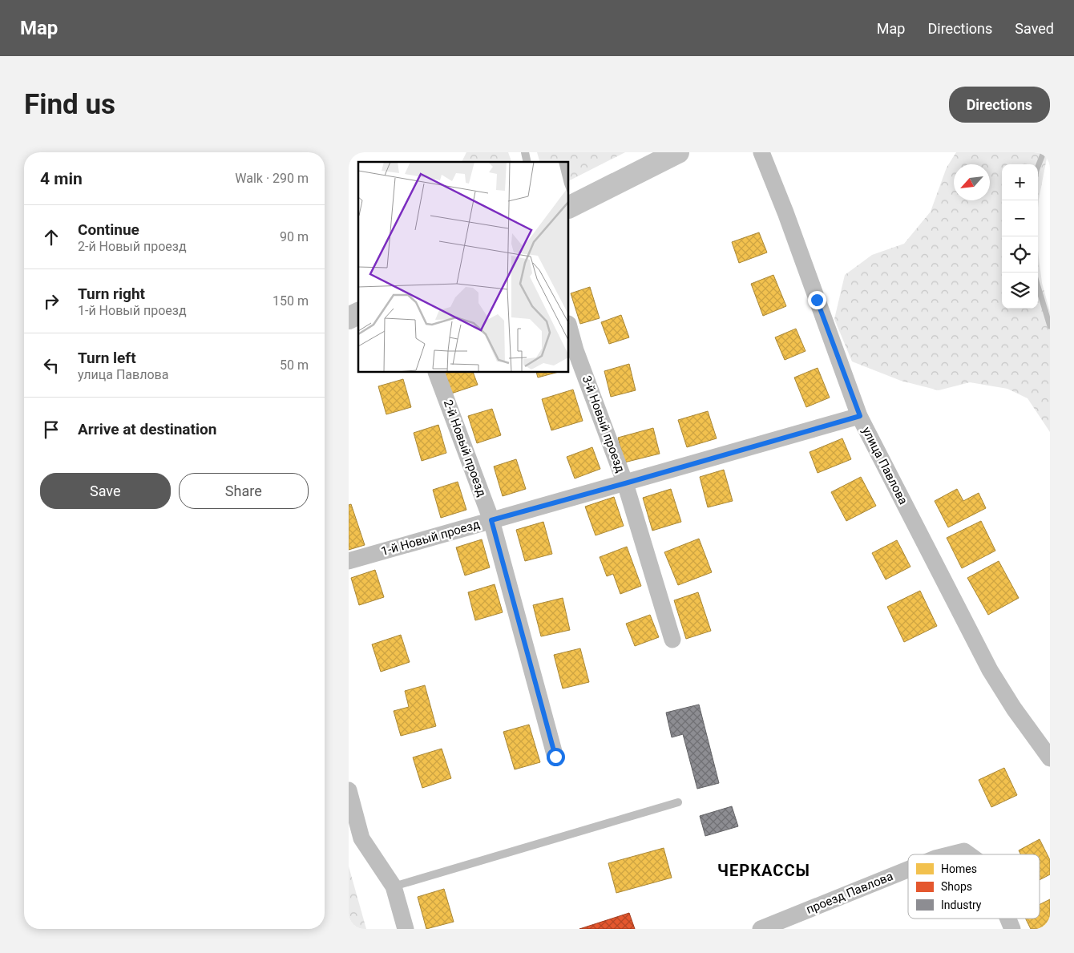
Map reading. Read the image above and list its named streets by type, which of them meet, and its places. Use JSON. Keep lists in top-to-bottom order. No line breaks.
{"streets":{"street":["3-й Новый проезд","2-й Новый проезд","улица Павлова","1-й Новый проезд","проезд Павлова"]},"crossings":[["3-й Новый проезд","1-й Новый проезд"],["2-й Новый проезд","1-й Новый проезд"],["улица Павлова","1-й Новый проезд"]],"districts":["ЧЕРКАССЫ"],"legend":["Homes","Shops","Industry"],"north":"bottom left","page":{"header":"Map","nav":["Map","Directions","Saved"],"buttons":["Directions",["Save","Share"]],"title":"Find us","heading":["4 min","Walk · 290 m"],"map_buttons":["+","−"],"list":[["Continue","2-й Новый проезд","90 m"],["Turn right","1-й Новый проезд","150 m"],["Turn left","улица Павлова","50 m"],"Arrive at destination"]}}
